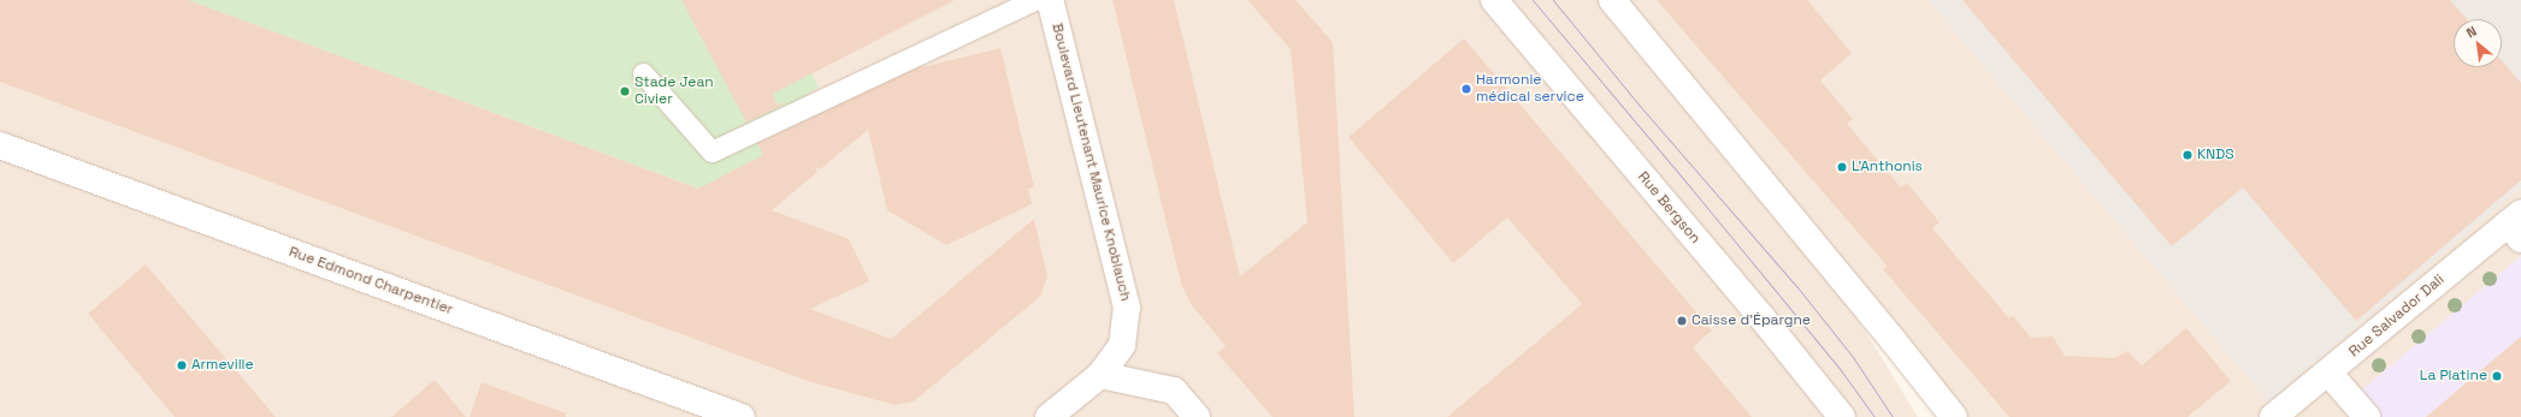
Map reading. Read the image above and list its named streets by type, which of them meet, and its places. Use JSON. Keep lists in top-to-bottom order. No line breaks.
{"streets":{"street":["Boulevard Lieutenant Maurice Knoblauch","Rue Bergson","Rue Edmond Charpentier","Rue Salvador Dali"]},"places":["Harmonie médical service","Stade Jean Civier","KNDS","L'Anthonis","Caisse d'Épargne","Armeville","La Platine"],"north":"top left"}
